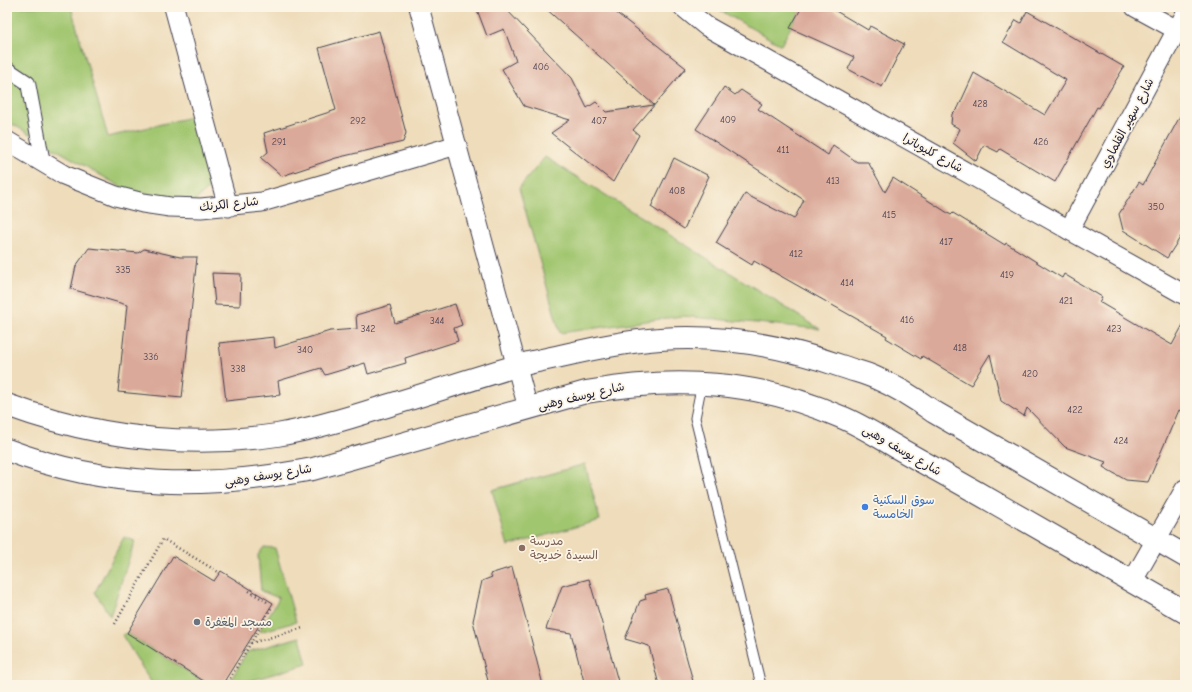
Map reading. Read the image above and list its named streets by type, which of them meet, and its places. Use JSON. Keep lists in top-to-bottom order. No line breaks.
{"streets":{"street":["شارع سهير القلماوي","شارع كليوباترا","شارع الكرنك","شارع يوسف وهبى"]},"crossings":[["شارع سهير القلماوي","شارع كليوباترا"]],"places":["سوق السكنية الخامسة","مدرسة السيدة خديجة","مسجد المغفرة"],"house_numbers":["406","428","409","292","407","291","426","411","413","408","350","415","417","412","335","419","414","421","416","344","342","423","418","340","336","338","420","422","424"]}
